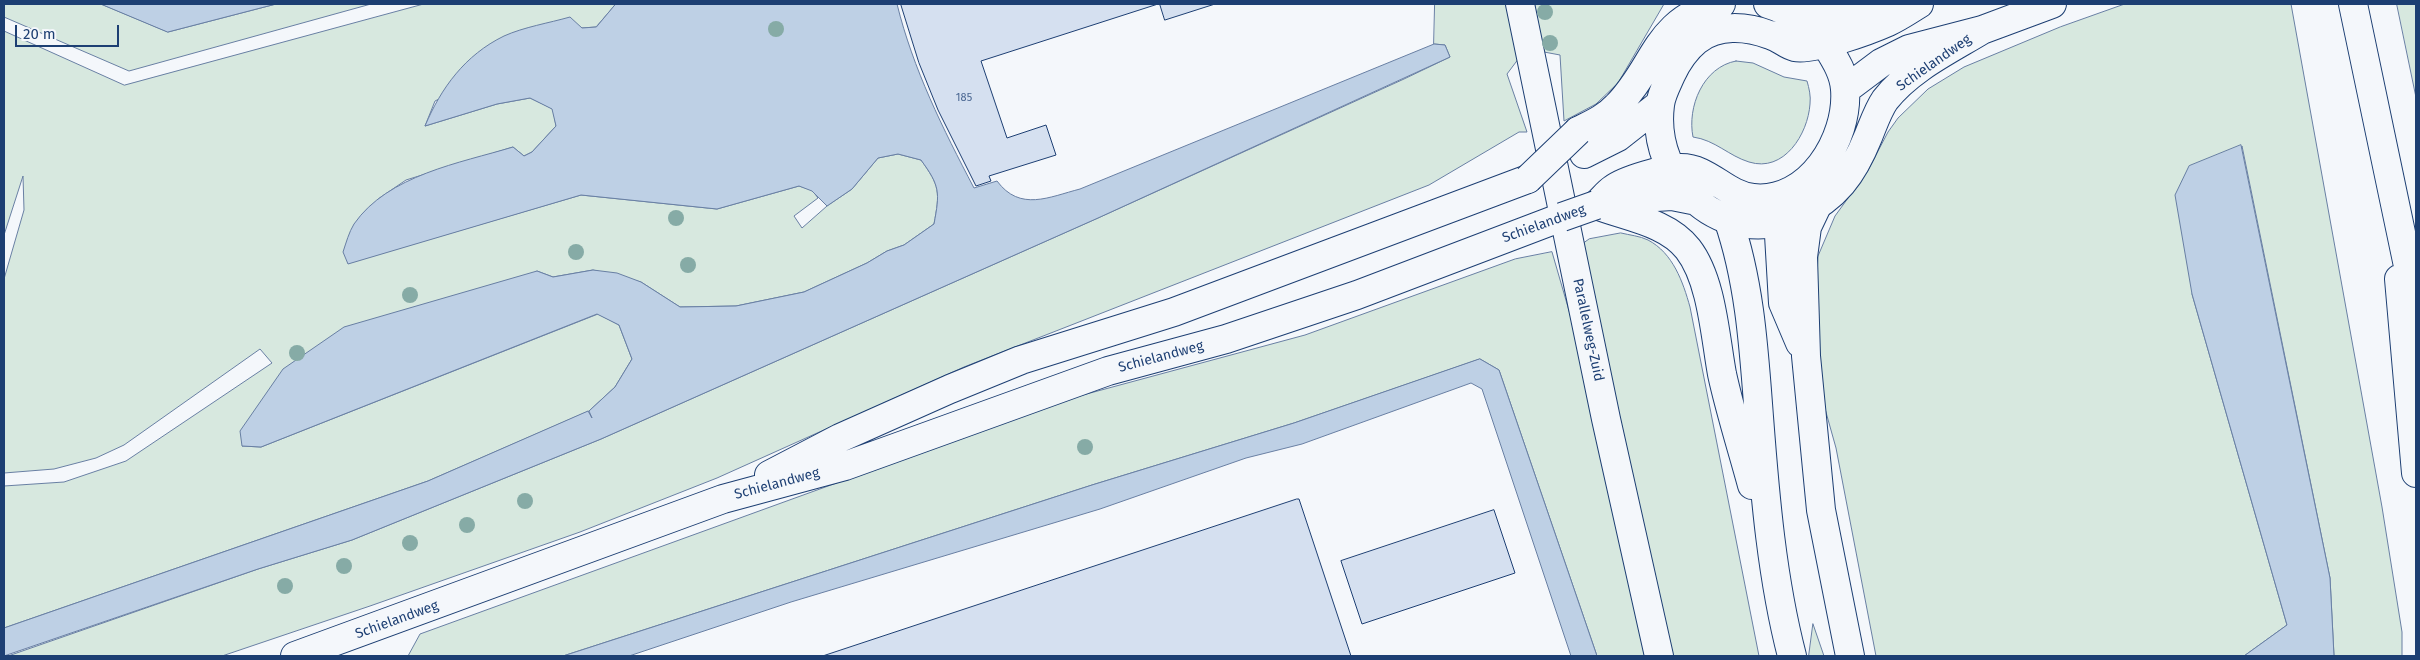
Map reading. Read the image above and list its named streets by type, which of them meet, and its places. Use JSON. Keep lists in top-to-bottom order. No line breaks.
{"streets":{"main road":["Schielandweg","Parallelweg-Zuid"]},"house_numbers":["185"],"scale_bar":"20 m"}
